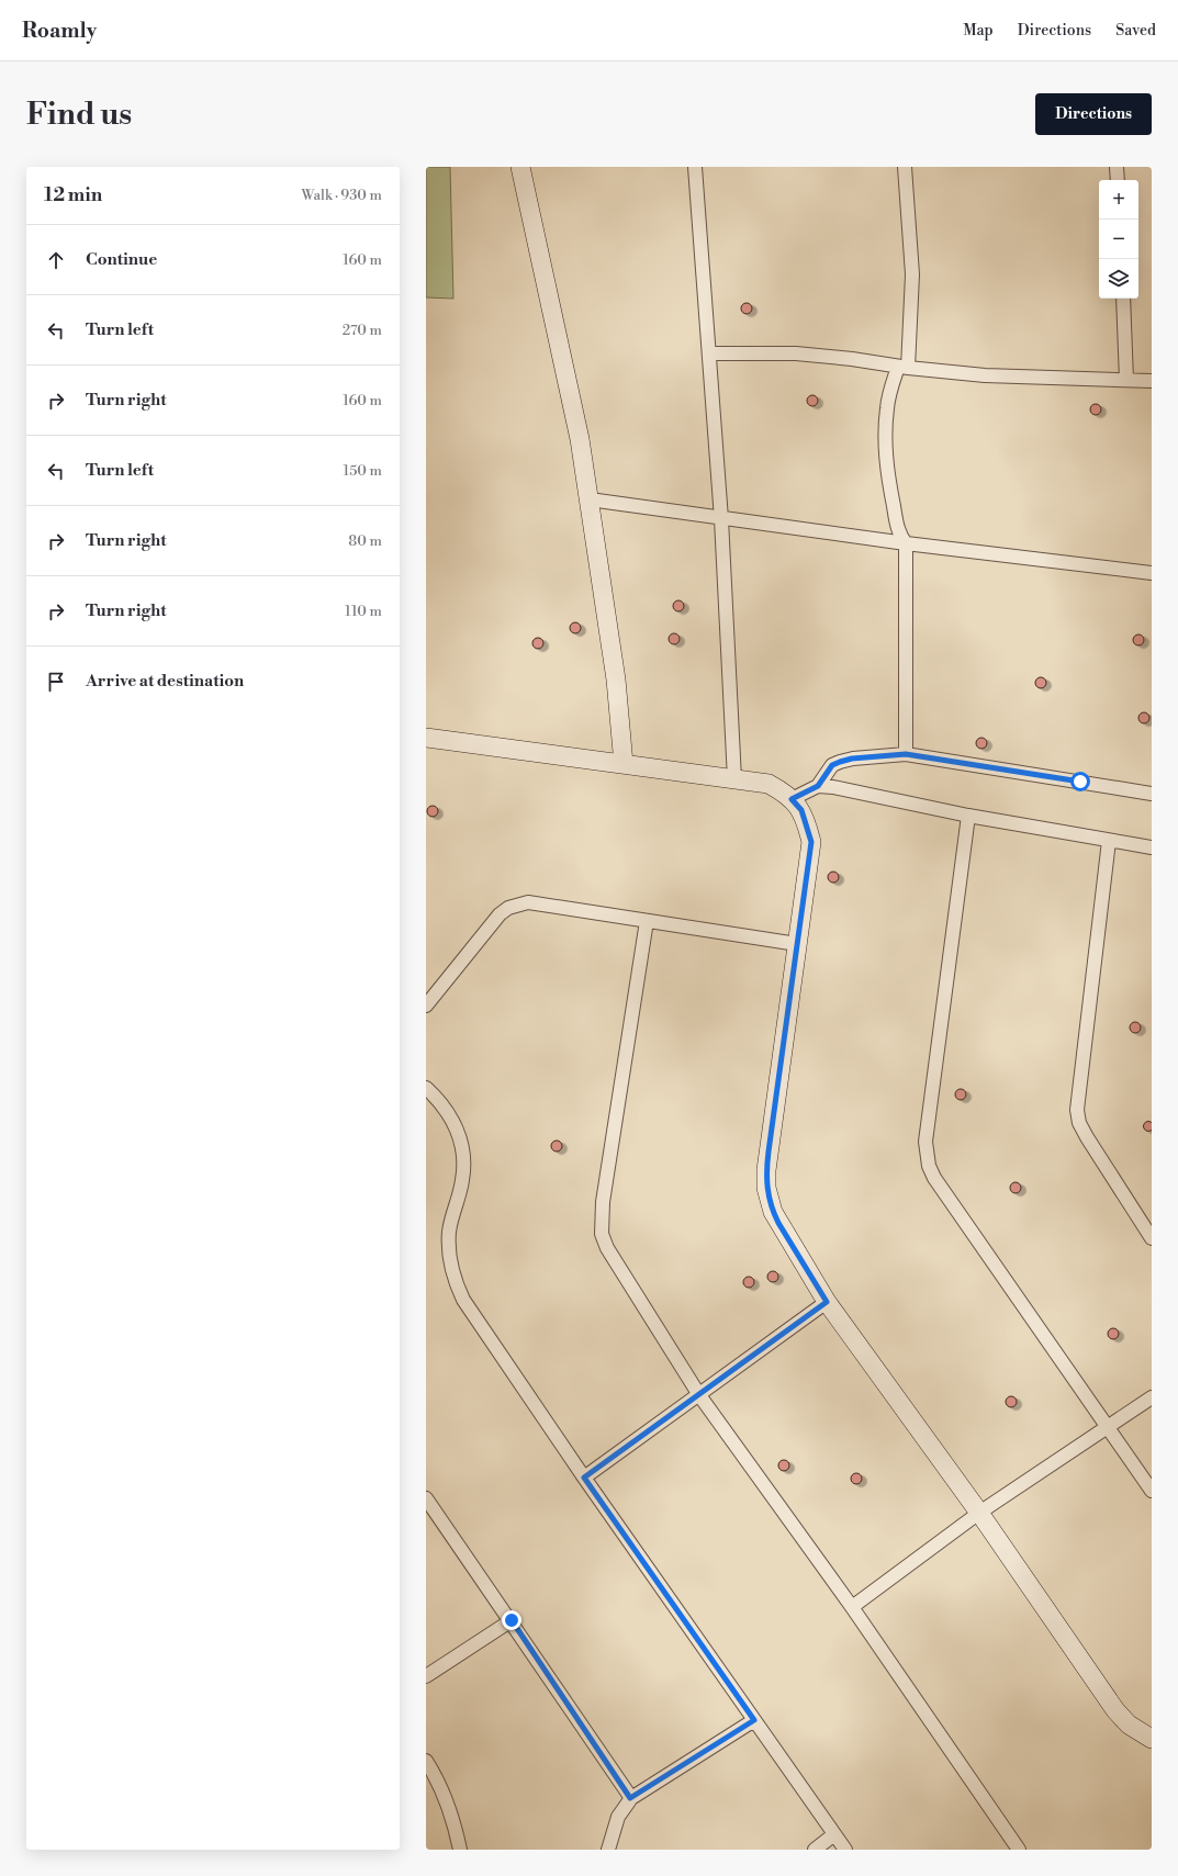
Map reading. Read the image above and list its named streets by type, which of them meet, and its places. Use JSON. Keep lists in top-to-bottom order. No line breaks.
{"page":{"header":"Roamly","nav":["Map","Directions","Saved"],"buttons":"Directions","title":"Find us","heading":["12 min","Walk · 930 m"],"map_buttons":["+","−"],"list":[["Continue","160 m"],["Turn left","270 m"],["Turn right","160 m"],["Turn left","150 m"],["Turn right","80 m"],["Turn right","110 m"],"Arrive at destination"]}}
